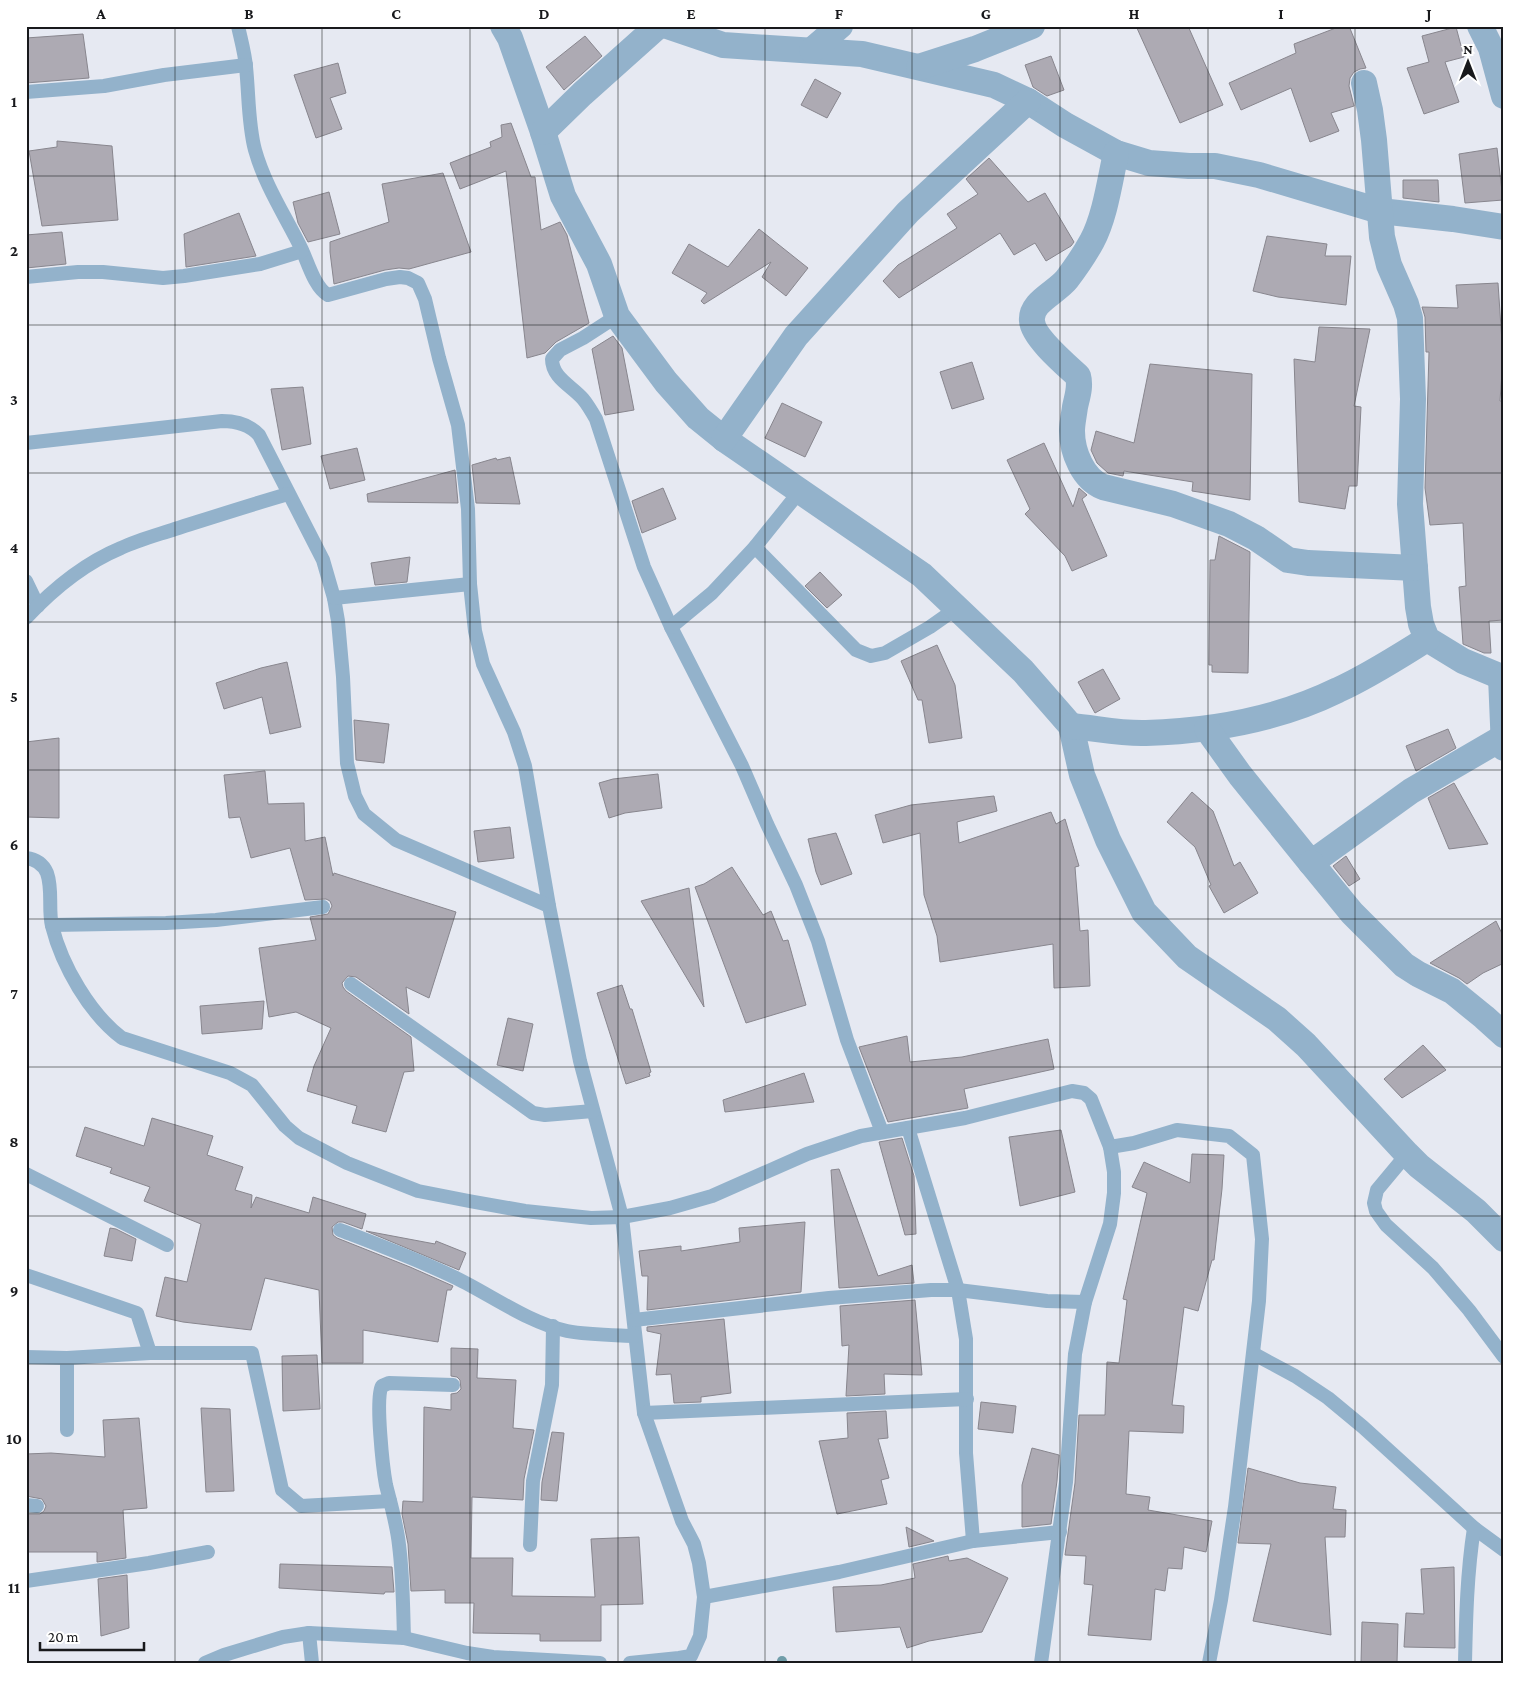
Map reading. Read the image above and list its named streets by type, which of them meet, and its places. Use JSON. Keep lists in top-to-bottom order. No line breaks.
{"scale_bar":"20 m","north":"top","grid":{"columns":["A","B","C","D","E","F","G","H","I","J"],"rows":["1","2","3","4","5","6","7","8","9","10","11"]}}
